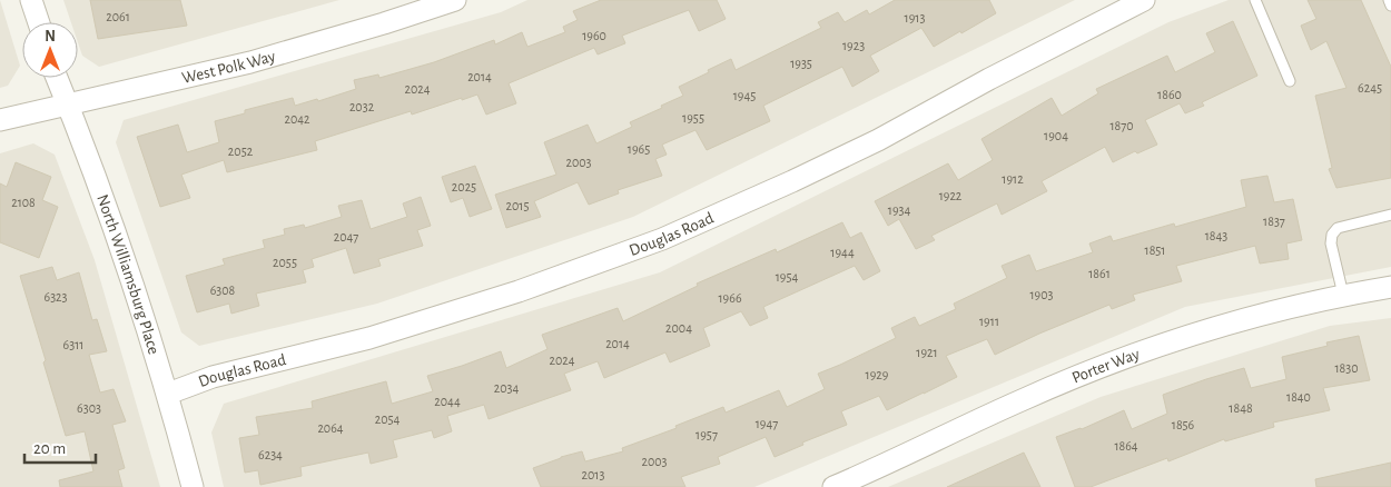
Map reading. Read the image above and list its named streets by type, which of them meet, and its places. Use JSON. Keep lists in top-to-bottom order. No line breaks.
{"streets":{"street":["West Polk Way","Douglas Road","North Williamsburg Place","Porter Way"]},"crossings":[["West Polk Way","North Williamsburg Place"],["Douglas Road","North Williamsburg Place"]],"house_numbers":["2061","1913","1960","1923","1935","2014","6245","2024","1860","1945","2032","1955","2042","1870","1904","1965","2052","2003","1912","2025","1922","2108","2015","1934","1837","1843","2047","1851","1944","2055","1861","1954","6308","1903","6323","1966","1911","2004","2014","6311","1921","2024","1830","1929","2034","1840","2044","6303","1848","2054","1947","1856","2064","1957","1864","6234","2003","2013"],"scale_bar":"20 m","north":"top"}
